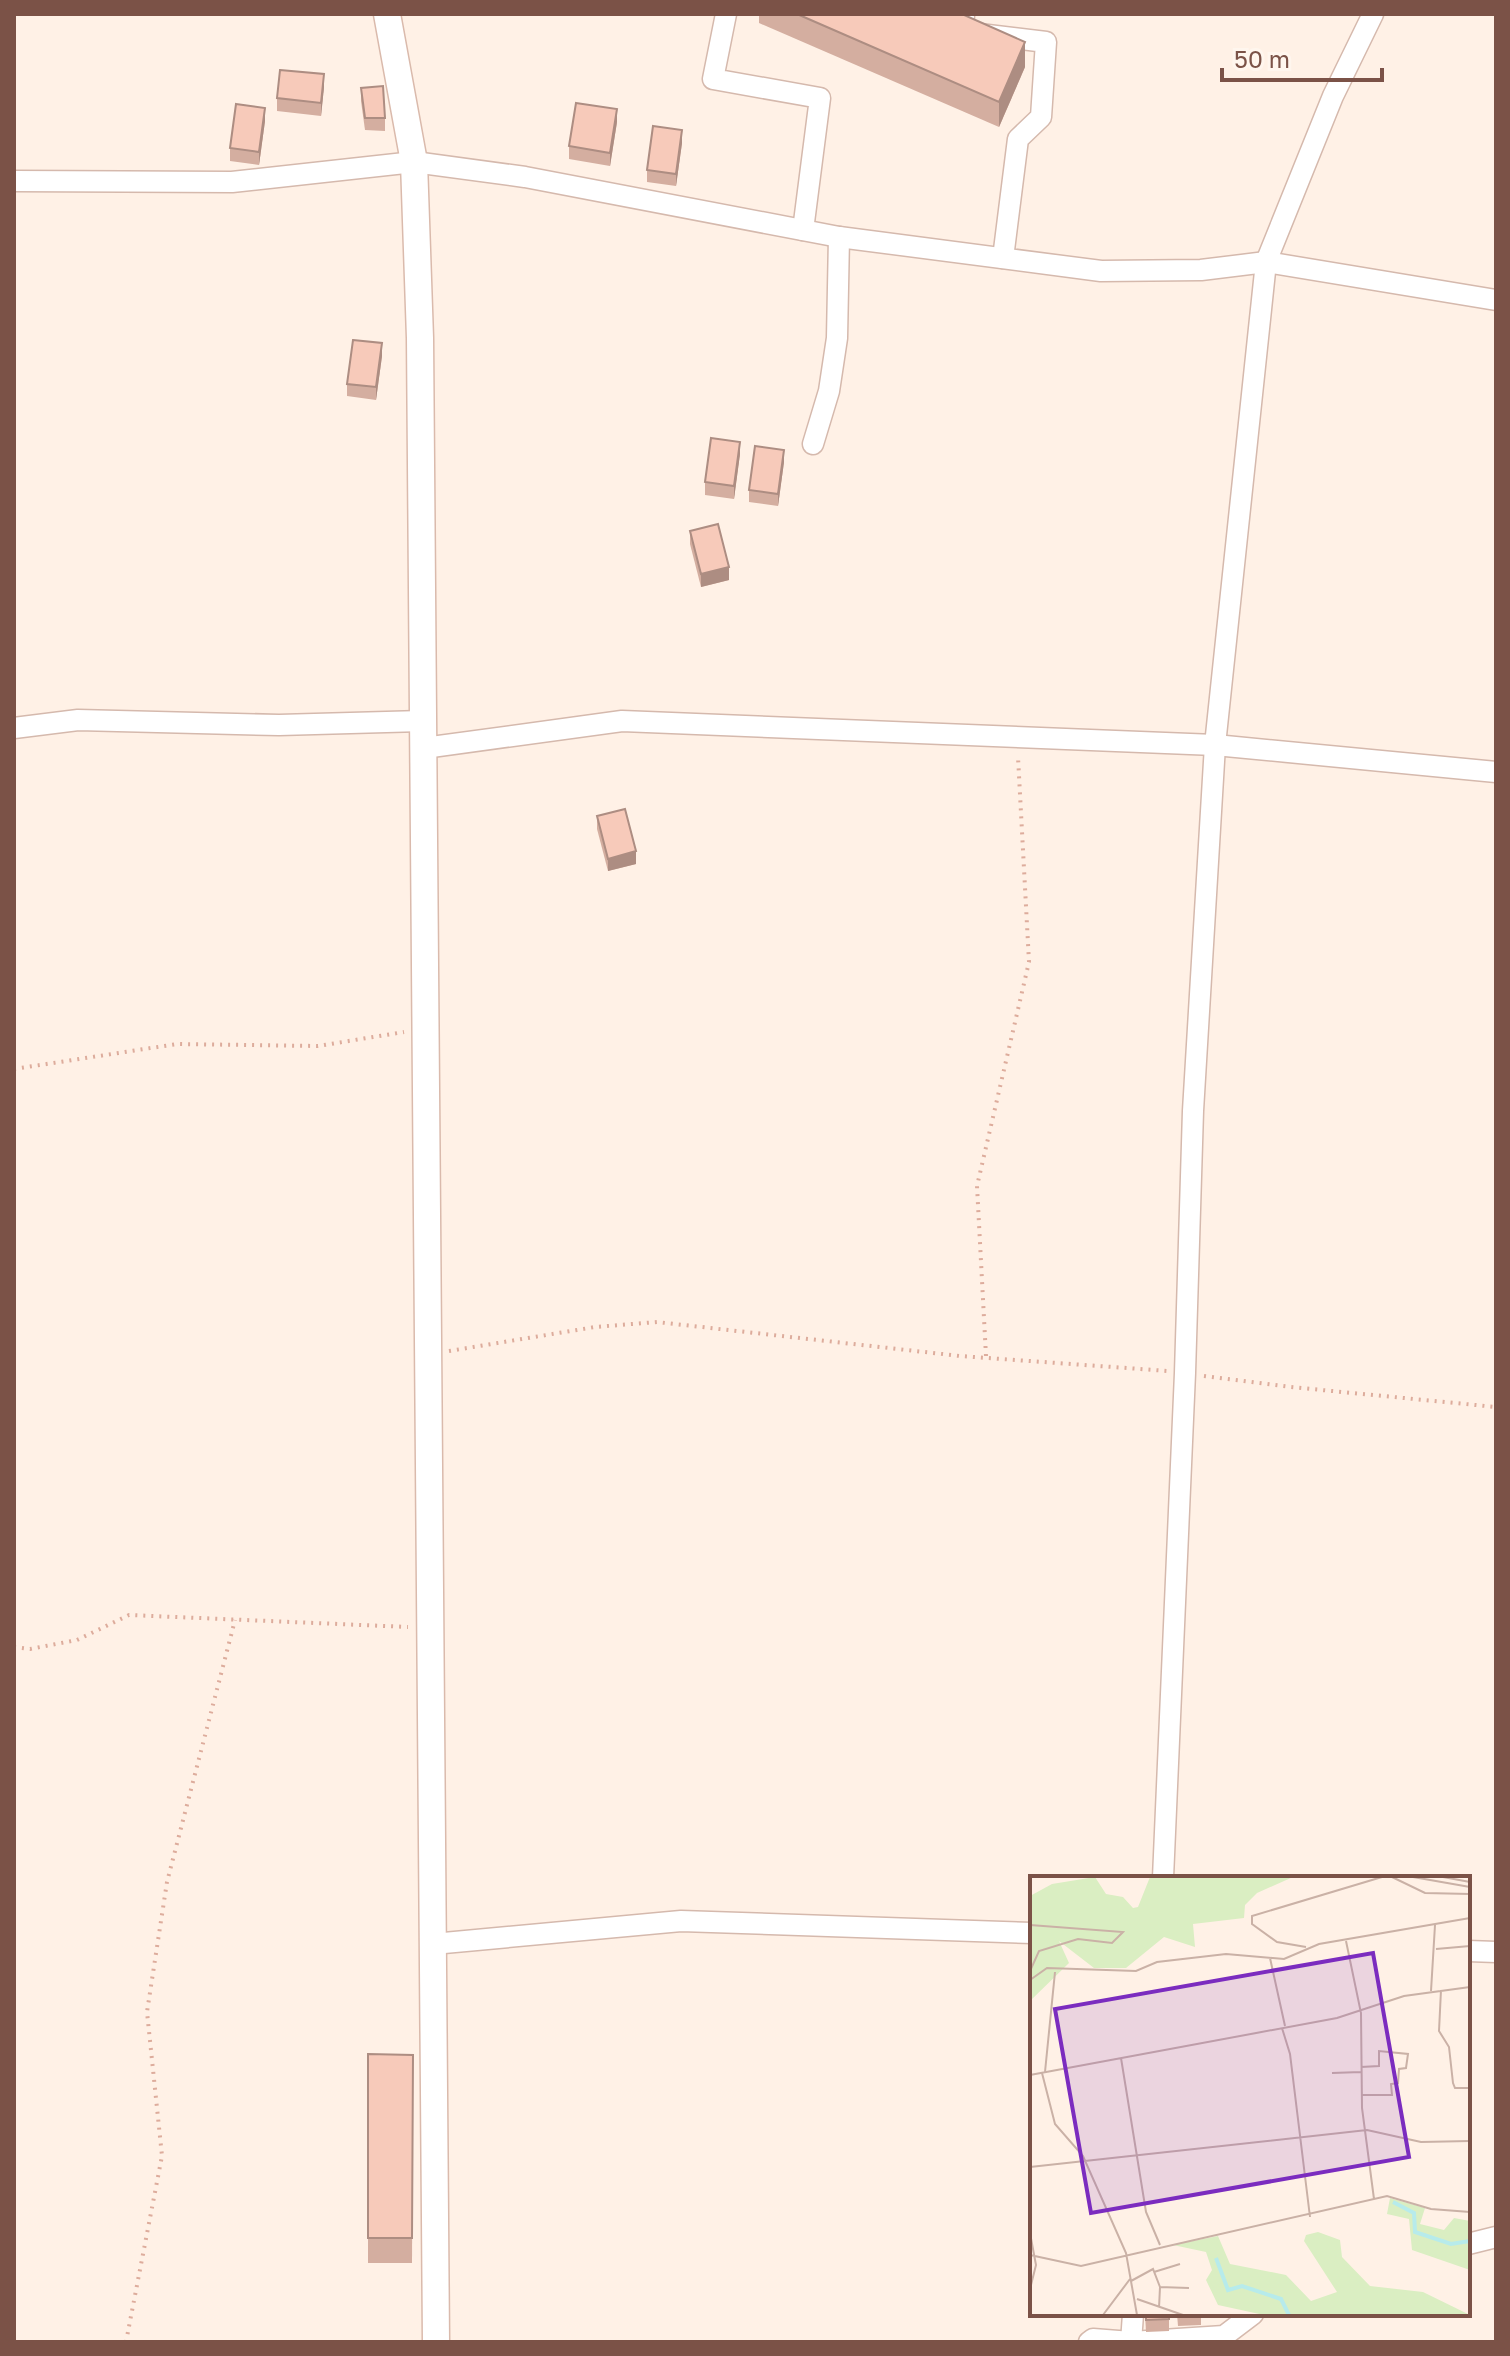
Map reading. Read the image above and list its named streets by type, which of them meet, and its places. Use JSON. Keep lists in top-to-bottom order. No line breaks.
{"scale_bar":"50 m"}
